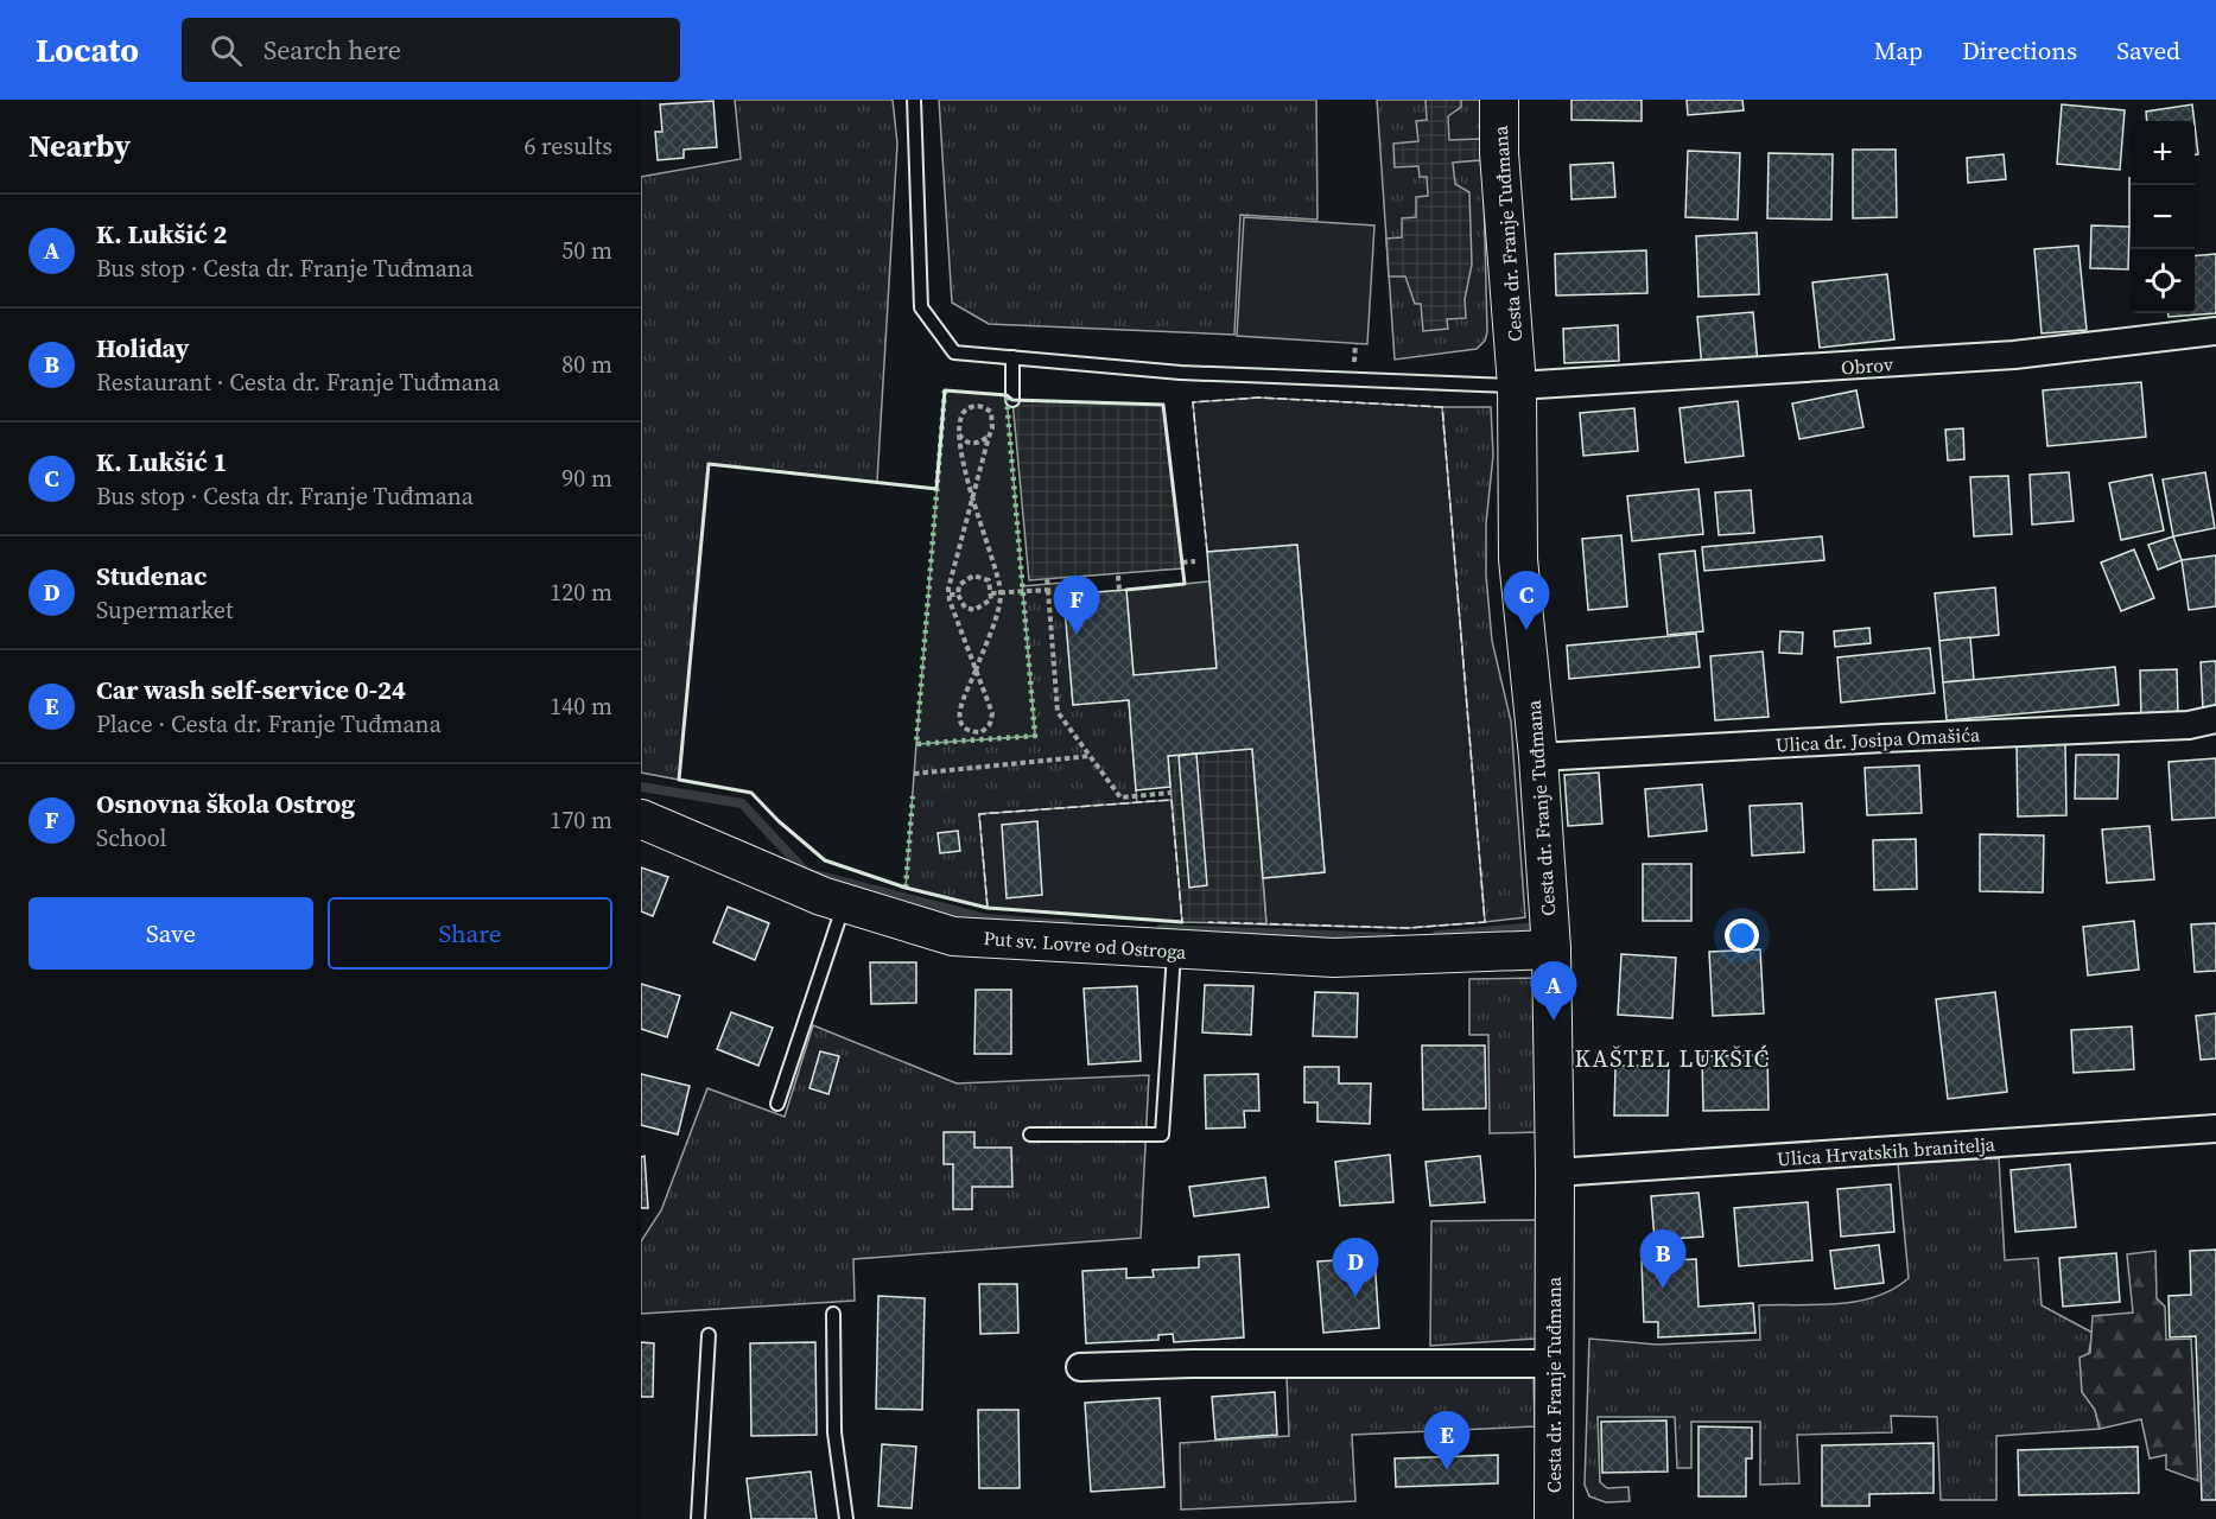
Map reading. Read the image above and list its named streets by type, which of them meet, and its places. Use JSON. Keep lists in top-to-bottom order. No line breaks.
{"streets":{"main road":["Cesta dr. Franje Tuđmana","Put sv. Lovre od Ostroga"],"street":["Obrov","Ulica dr. Josipa Omašića","Ulica Hrvatskih branitelja"]},"crossings":[["Cesta dr. Franje Tuđmana","Obrov"],["Cesta dr. Franje Tuđmana","Ulica dr. Josipa Omašića"],["Cesta dr. Franje Tuđmana","Put sv. Lovre od Ostroga"],["Cesta dr. Franje Tuđmana","Ulica Hrvatskih branitelja"]],"districts":["KAŠTEL LUKŠIĆ"],"page":{"header":"Locato","search":"Search here","nav":["Map","Directions","Saved"],"heading":["Nearby","6 results"],"map_buttons":["+","−"],"list":[{"mark":"A","name":"K. Lukšić 2","note":"Bus stop · Cesta dr. Franje Tuđmana","value":"50 m"},{"mark":"B","name":"Holiday","note":"Restaurant · Cesta dr. Franje Tuđmana","value":"80 m"},{"mark":"C","name":"K. Lukšić 1","note":"Bus stop · Cesta dr. Franje Tuđmana","value":"90 m"},{"mark":"D","name":"Studenac","note":"Supermarket","value":"120 m"},{"mark":"E","name":"Car wash self-service 0-24","note":"Place · Cesta dr. Franje Tuđmana","value":"140 m"},{"mark":"F","name":"Osnovna škola Ostrog","note":"School","value":"170 m"}],"pins":["C","F","A","B","D","E"],"buttons":["Save","Share"]}}
